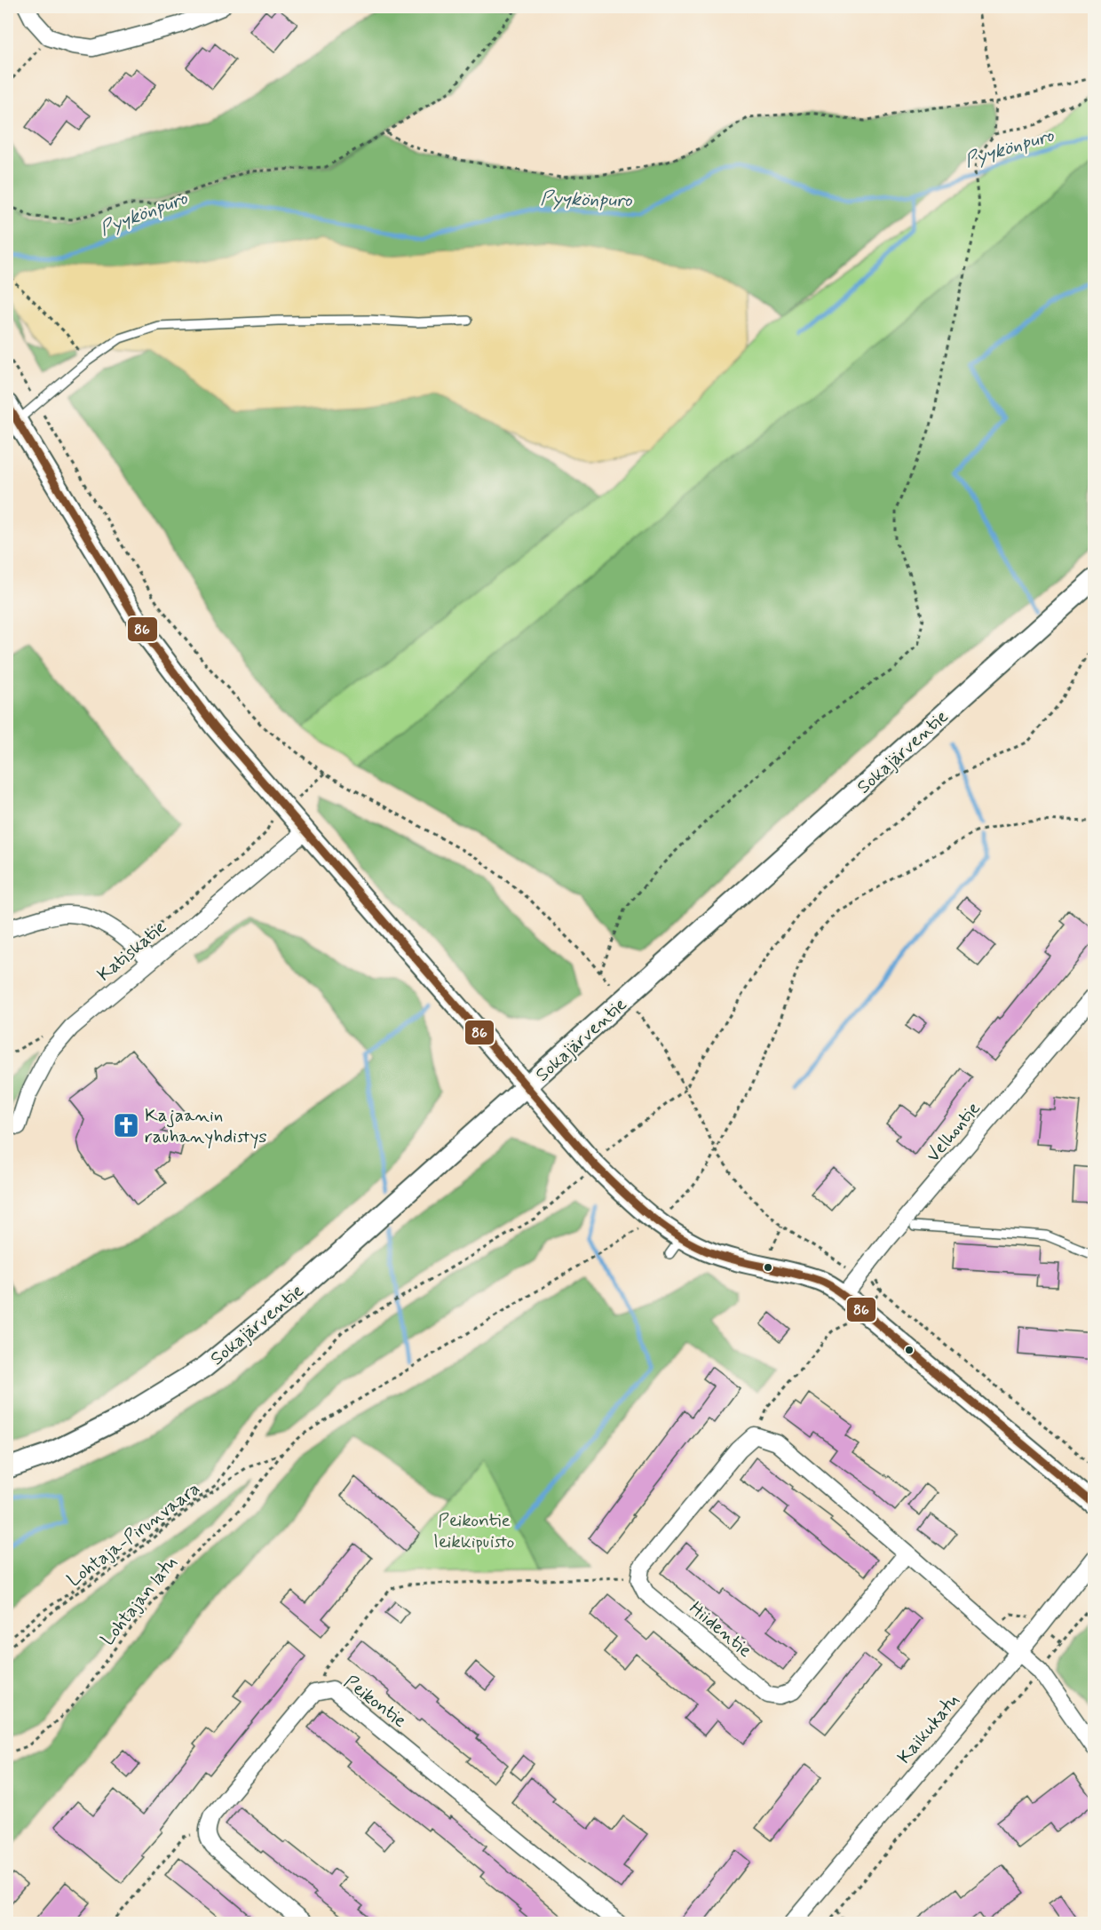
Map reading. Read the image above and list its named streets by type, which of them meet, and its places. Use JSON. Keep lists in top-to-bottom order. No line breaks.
{"streets":{"street":["Sokajärventie","Katiskatie","Velhontie","Hiidentie","Peikontie","Kaikukatu"],"path":["Lohtaja-Pirunvaara","Lohtajan latu"]},"crossings":[["Lohtaja-Pirunvaara","Lohtajan latu"]],"water":["Pyykönpuro"],"parks":["Peikontie leikkipuisto"],"places":{"church":["Kajaanin rauhanyhdistys"]},"lines":["transit line 86"]}
